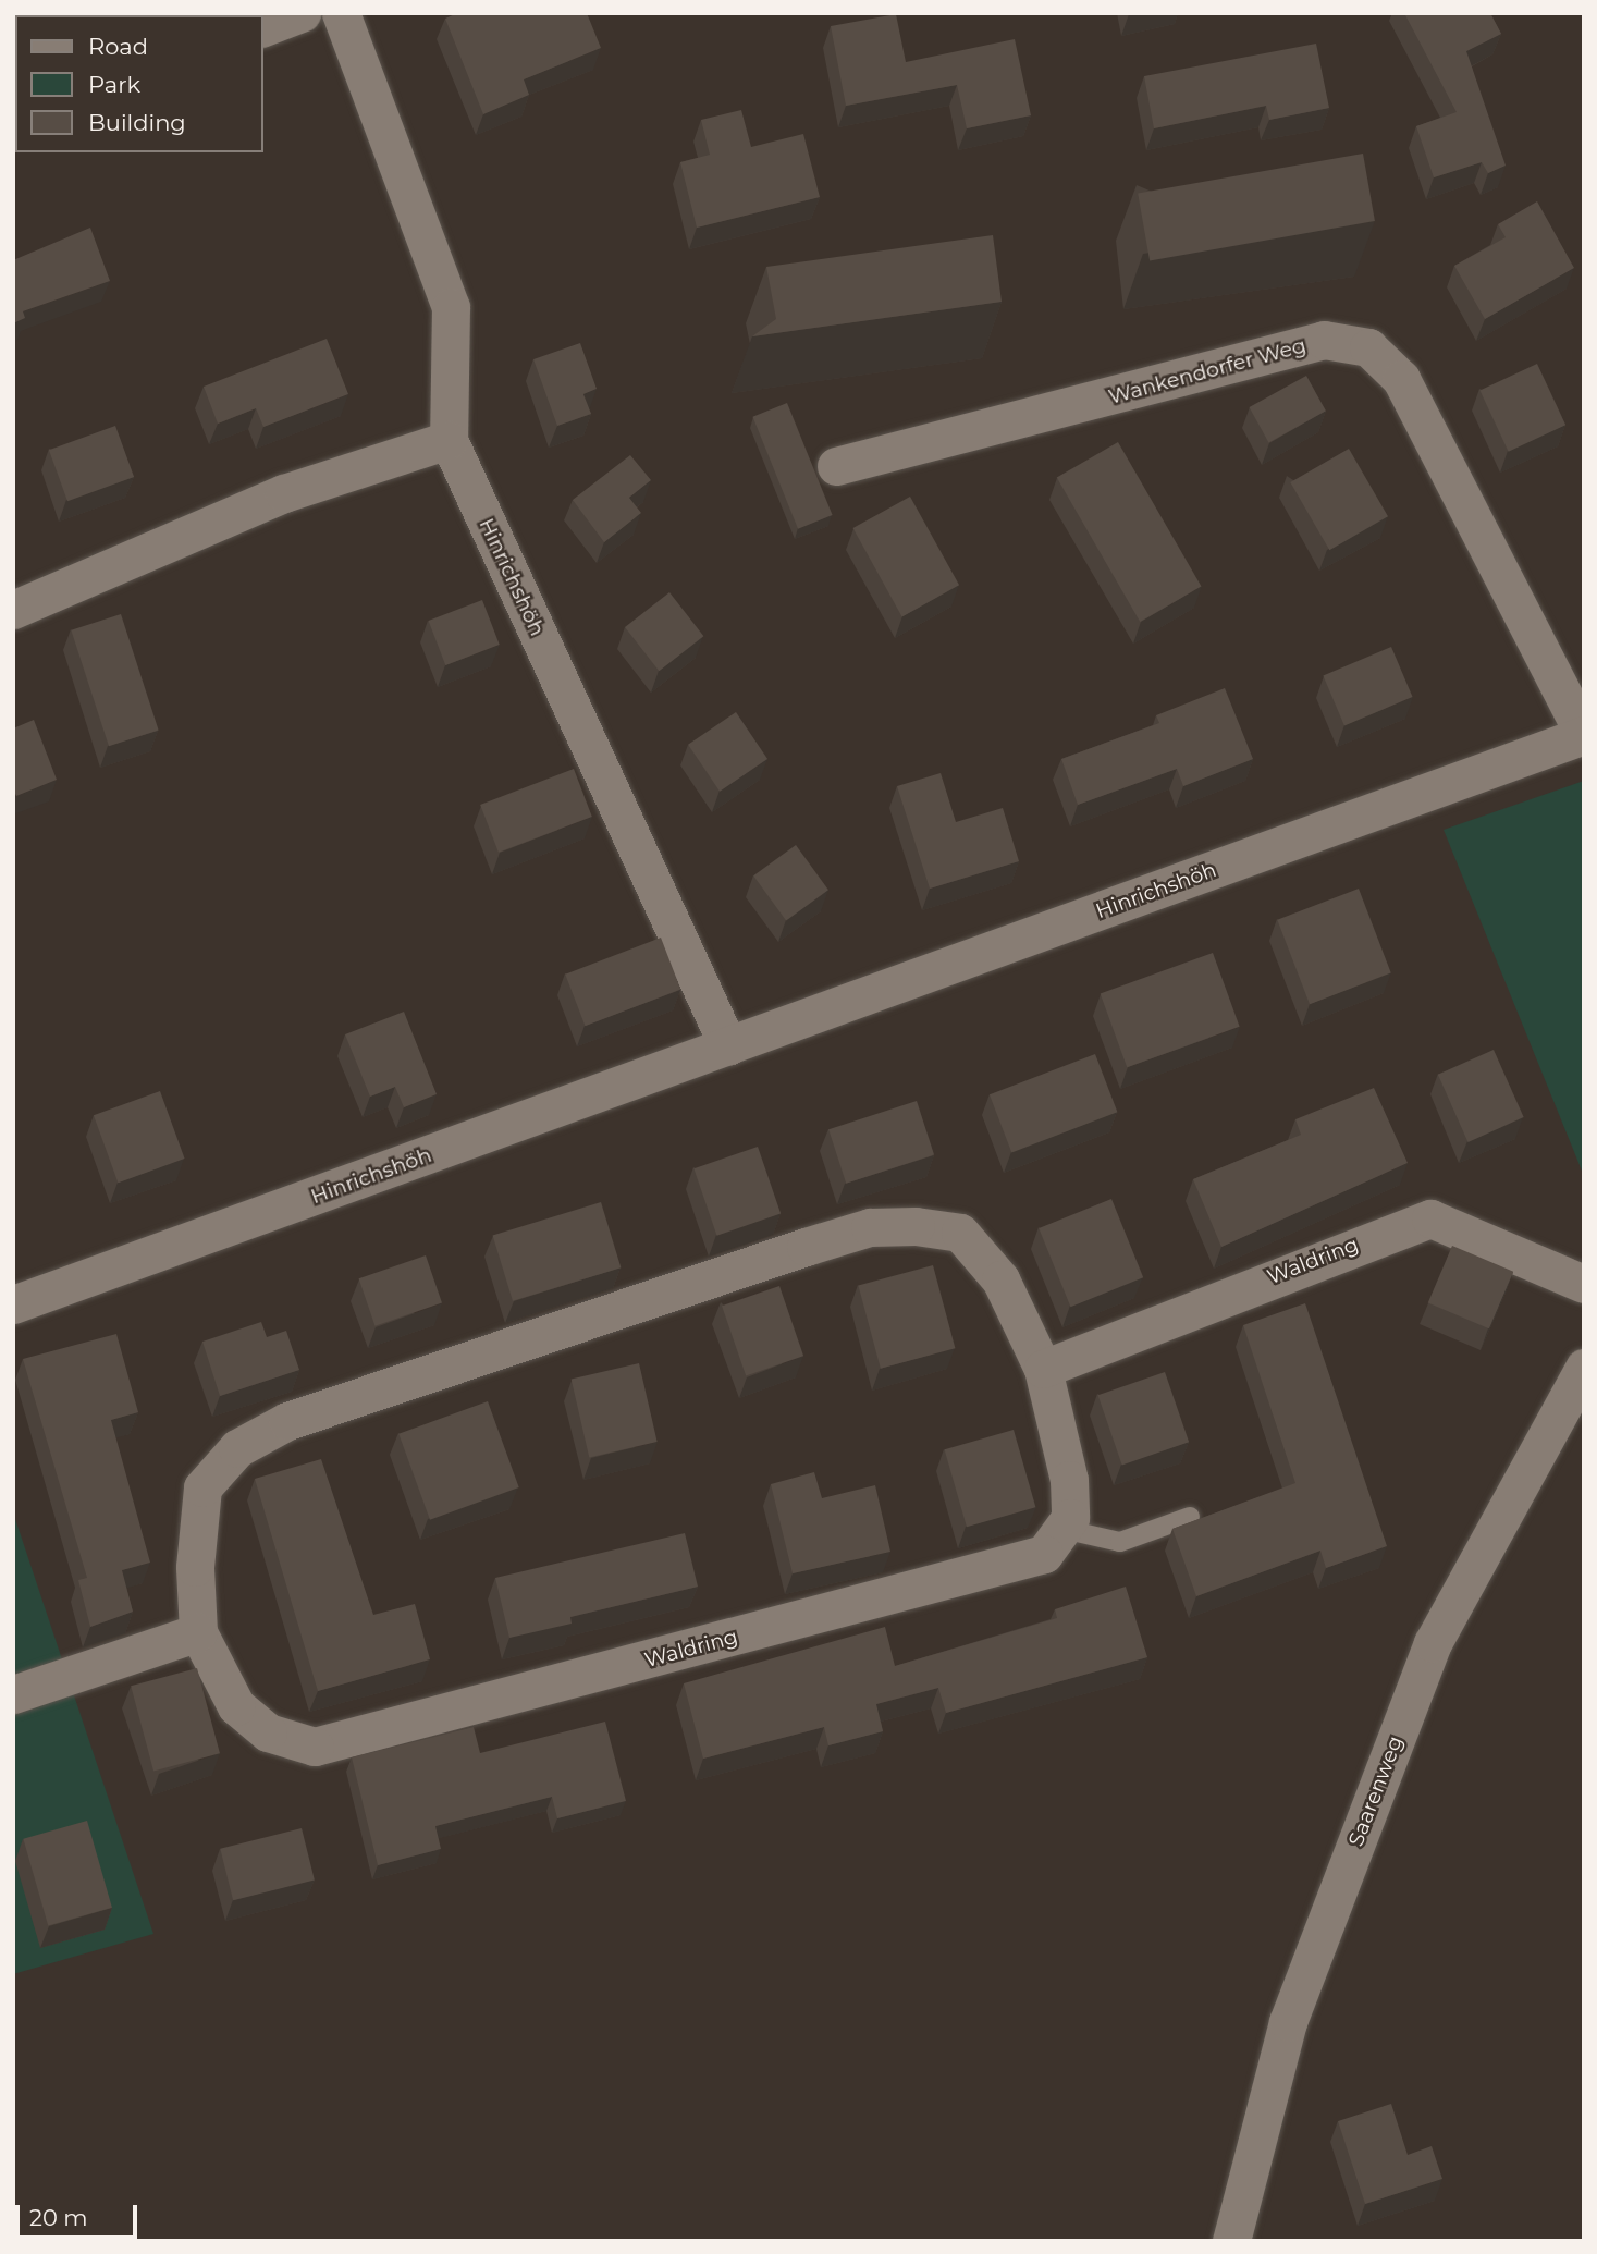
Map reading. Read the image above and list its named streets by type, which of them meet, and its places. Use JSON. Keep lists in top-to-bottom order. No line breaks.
{"streets":{"street":["Wankendorfer Weg","Hinrichshöh","Waldring","Saarenweg"]},"crossings":[["Wankendorfer Weg","Hinrichshöh"]],"legend":["Road","Park","Building"],"scale_bar":"20 m"}
